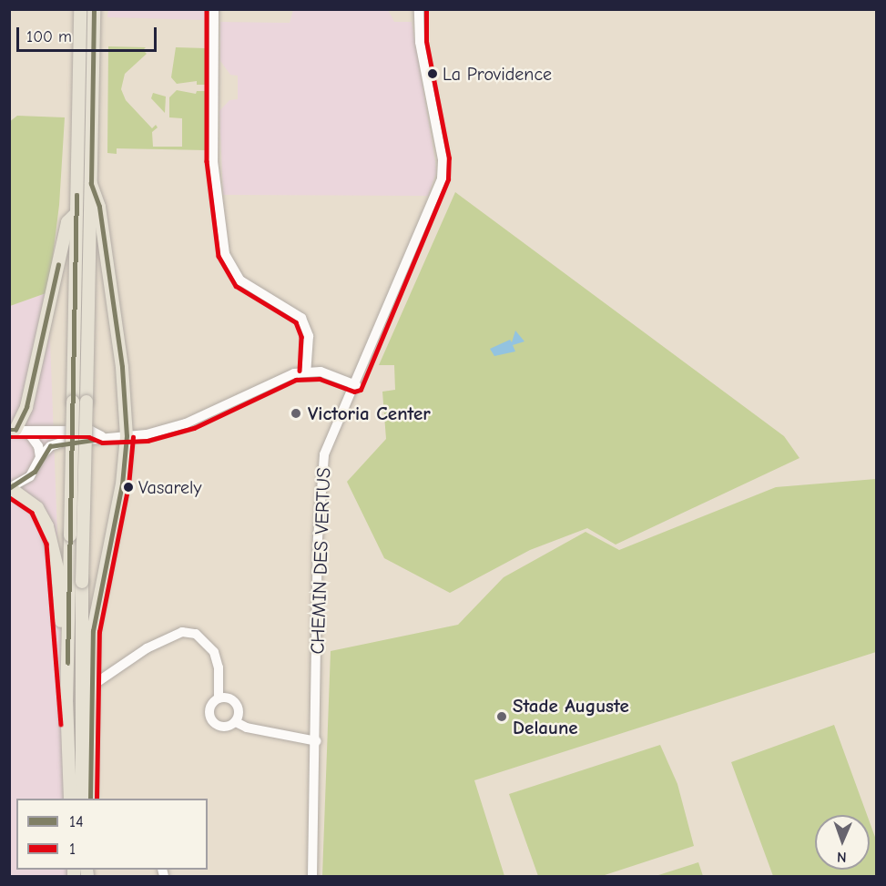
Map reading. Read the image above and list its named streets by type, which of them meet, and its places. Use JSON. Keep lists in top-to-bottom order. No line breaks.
{"streets":{"street":["CHEMIN DES VERTUS"]},"places":["La Providence","Victoria Center","Vasarely","Stade Auguste Delaune"],"lines":["transit line 14","transit line 1"],"legend":["14","1"],"scale_bar":"100 m","north":"bottom"}
